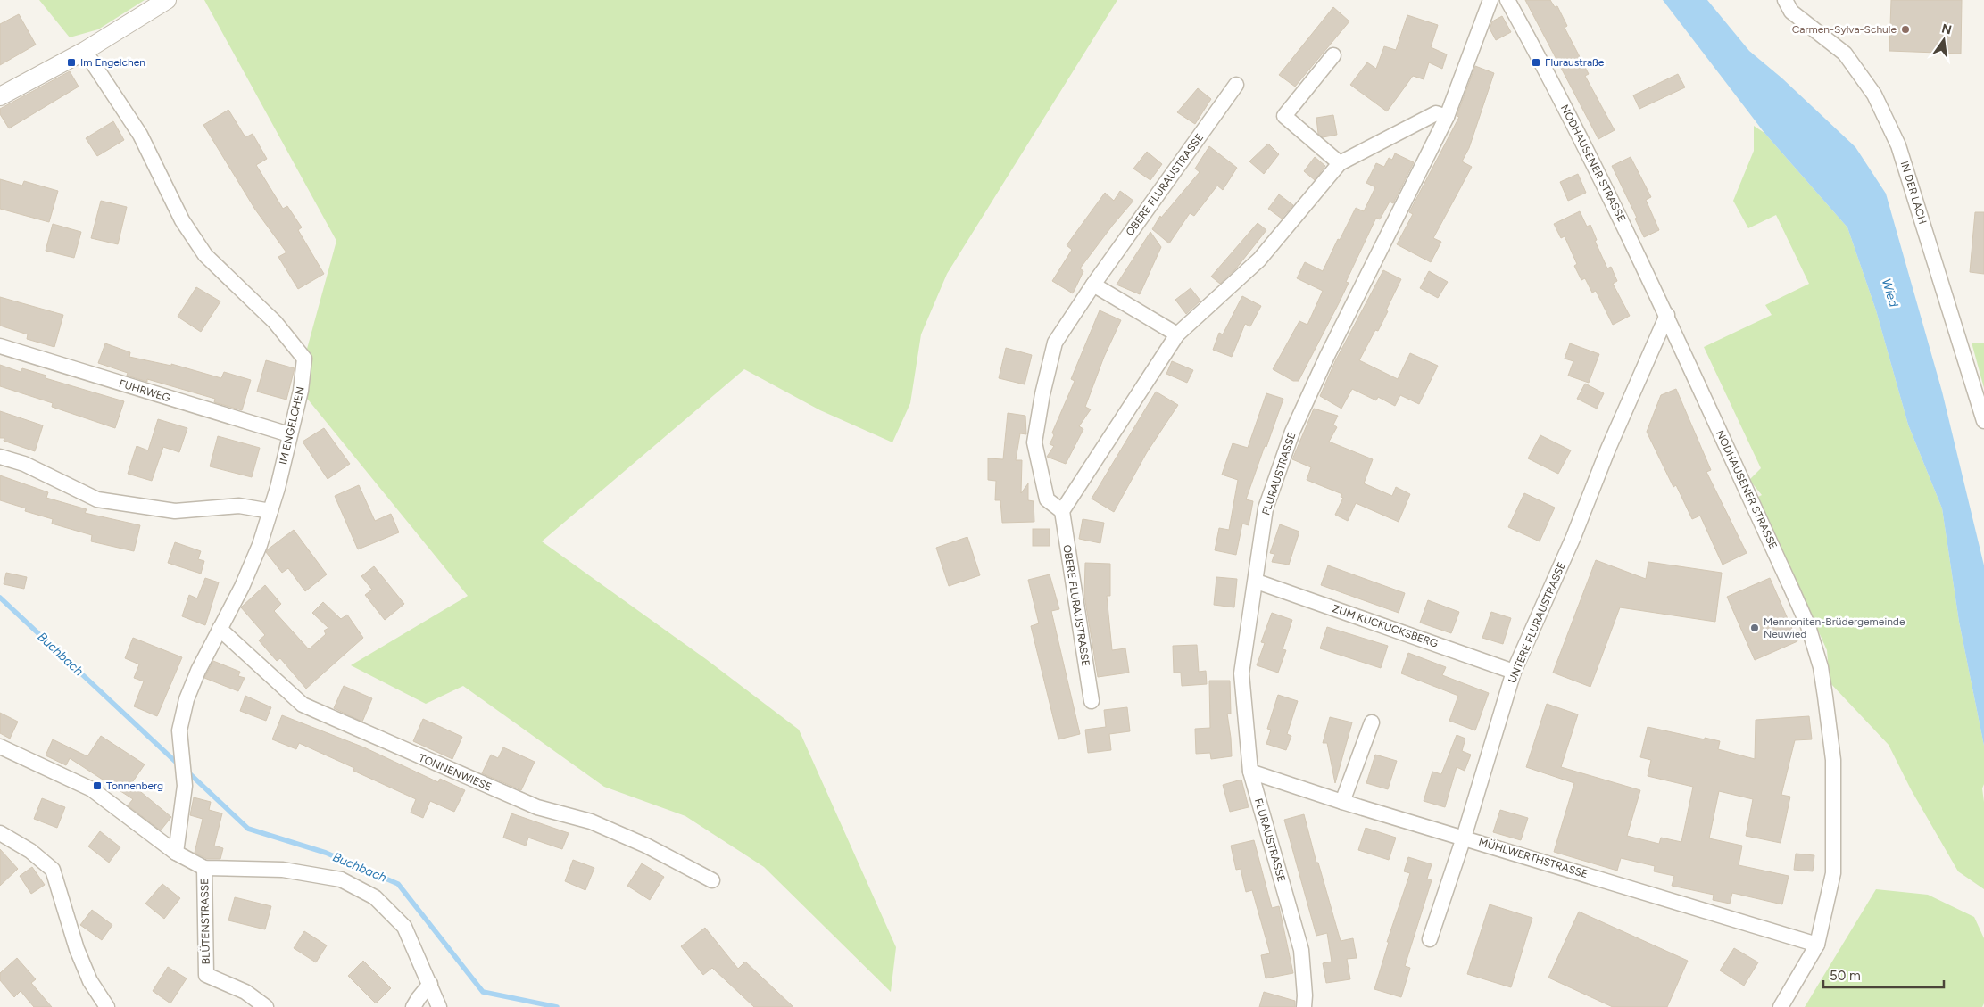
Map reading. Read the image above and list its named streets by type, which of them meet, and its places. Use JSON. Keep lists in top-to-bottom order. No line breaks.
{"streets":{"street":["NODHAUSENER STRASSE","OBERE FLURAUSTRASSE","IN DER LACH","FUHRWEG","IM ENGELCHEN","FLURAUSTRASSE","UNTERE FLURAUSTRASSE","ZUM KUCKUCKSBERG","TONNENWIESE","MÜHLWERTHSTRASSE","BLÜTENSTRASSE"]},"crossings":[["NODHAUSENER STRASSE","UNTERE FLURAUSTRASSE"],["NODHAUSENER STRASSE","MÜHLWERTHSTRASSE"],["FUHRWEG","IM ENGELCHEN"],["IM ENGELCHEN","TONNENWIESE"],["FLURAUSTRASSE","ZUM KUCKUCKSBERG"],["FLURAUSTRASSE","MÜHLWERTHSTRASSE"],["UNTERE FLURAUSTRASSE","ZUM KUCKUCKSBERG"],["UNTERE FLURAUSTRASSE","MÜHLWERTHSTRASSE"]],"water":["Wied","Buchbach"],"places":{"other":["Carmen-Sylva-Schule","Mennoniten-Brüdergemeinde Neuwied"],"transit":["Im Engelchen","Fluraustraße","Tonnenberg"]},"scale_bar":"50 m","north":"top"}
